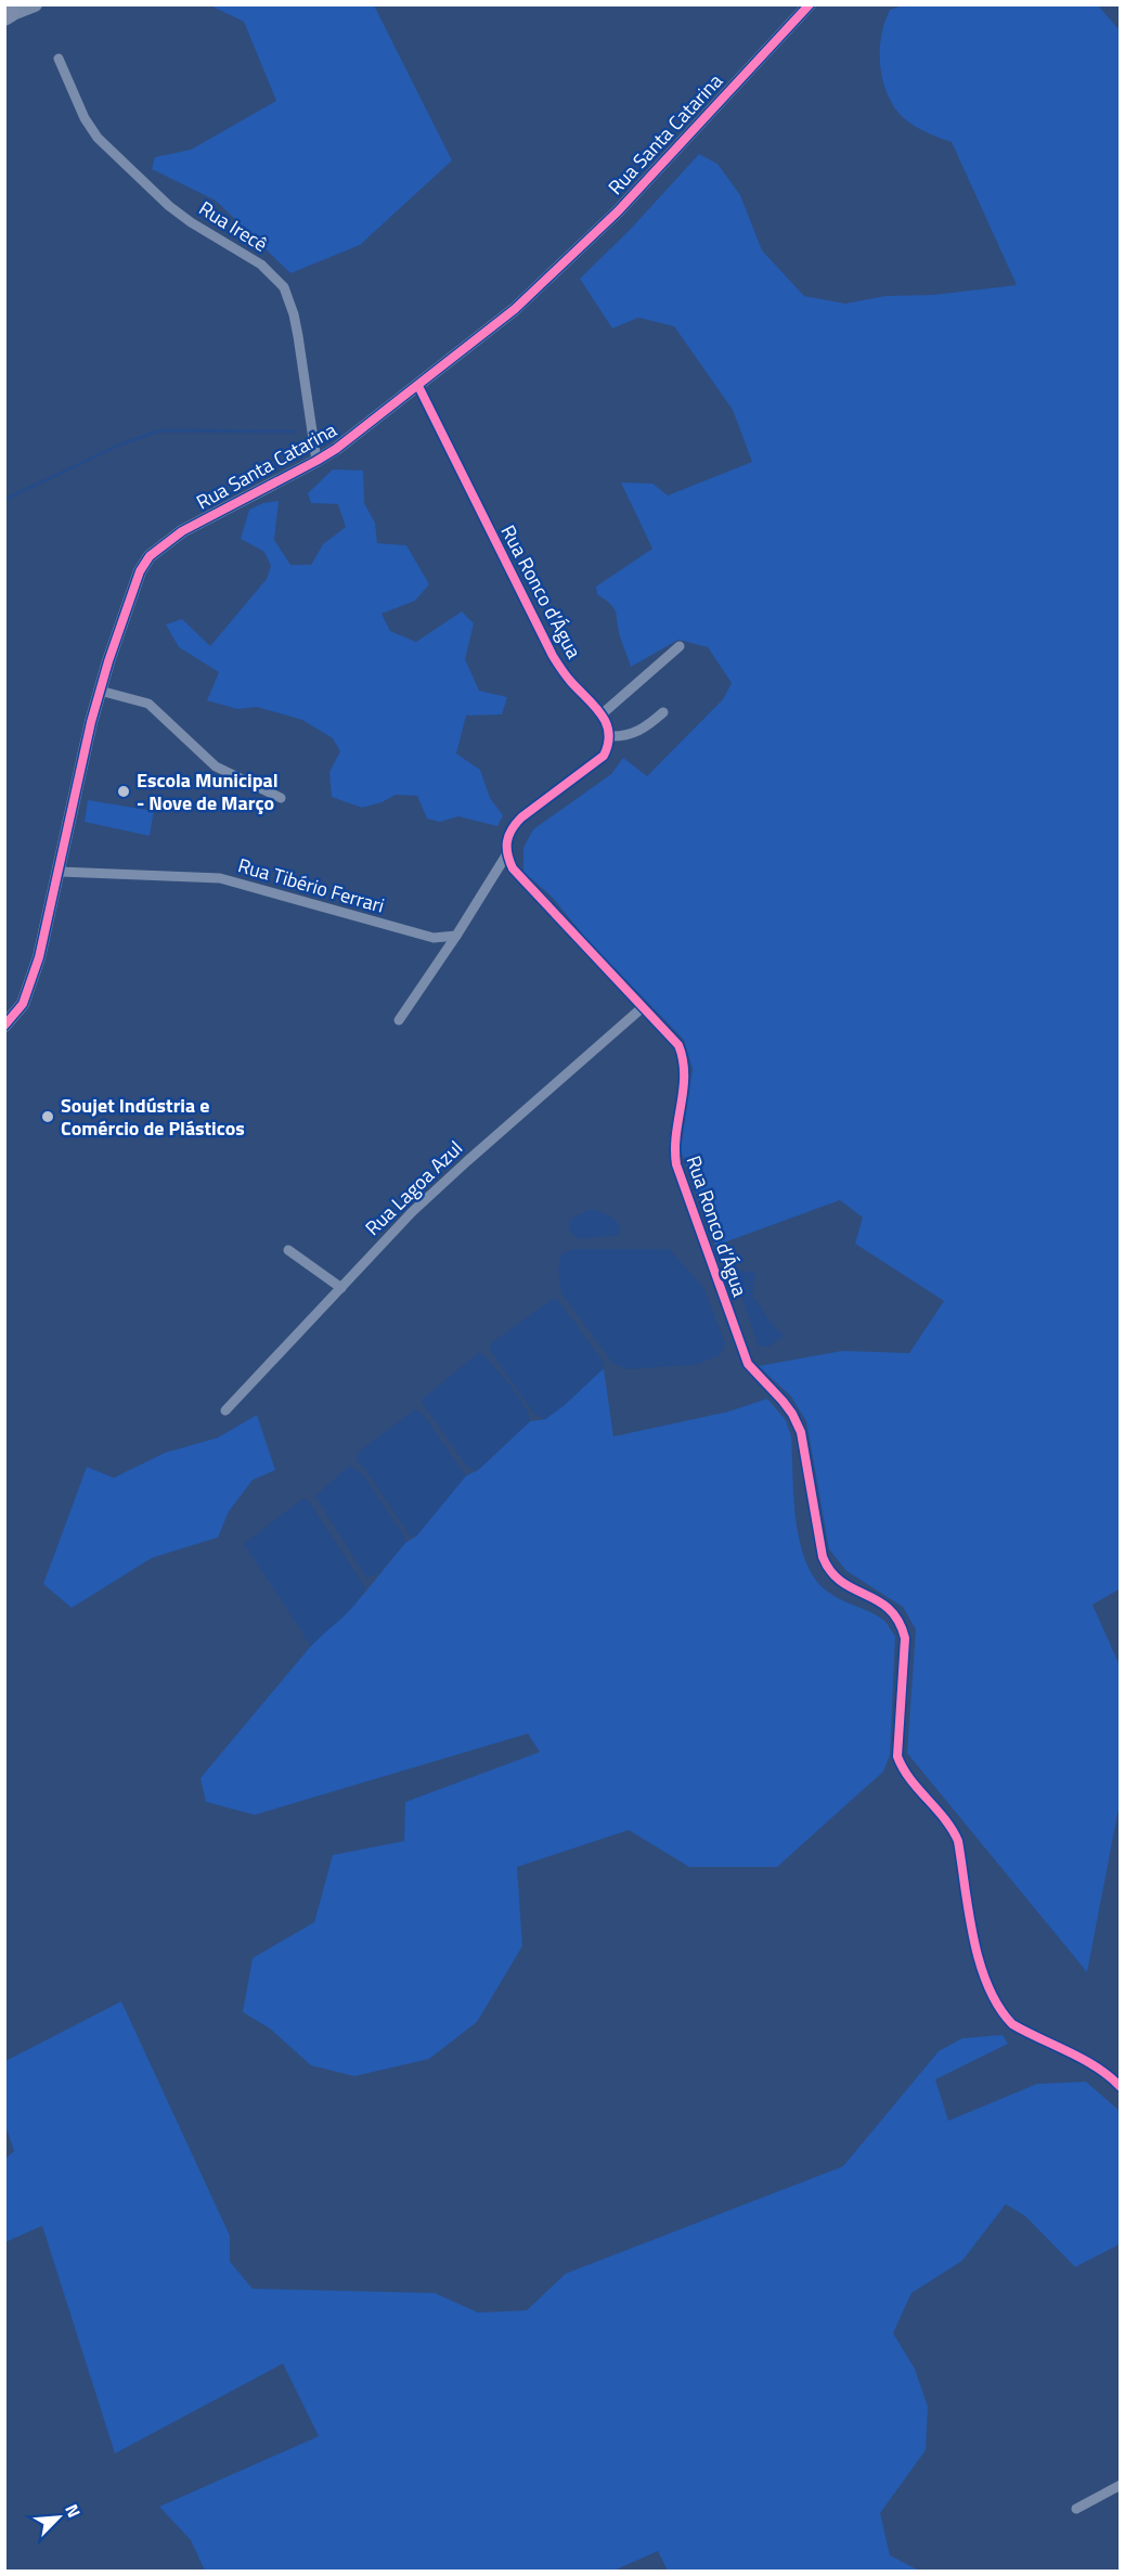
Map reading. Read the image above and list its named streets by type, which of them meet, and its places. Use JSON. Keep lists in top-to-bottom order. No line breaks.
{"streets":{"street":["Rua Santa Catarina","Rua Irecê","Rua Ronco d’Água","Rua Tibério Ferrari","Rua Lagoa Azul"]},"crossings":[["Rua Santa Catarina","Rua Irecê"],["Rua Santa Catarina","Rua Ronco d’Água"],["Rua Santa Catarina","Rua Tibério Ferrari"],["Rua Ronco d’Água","Rua Lagoa Azul"]],"places":["Escola Municipal - Nove de Março","Soujet Indústria e Comércio de Plásticos"],"north":"top right"}
